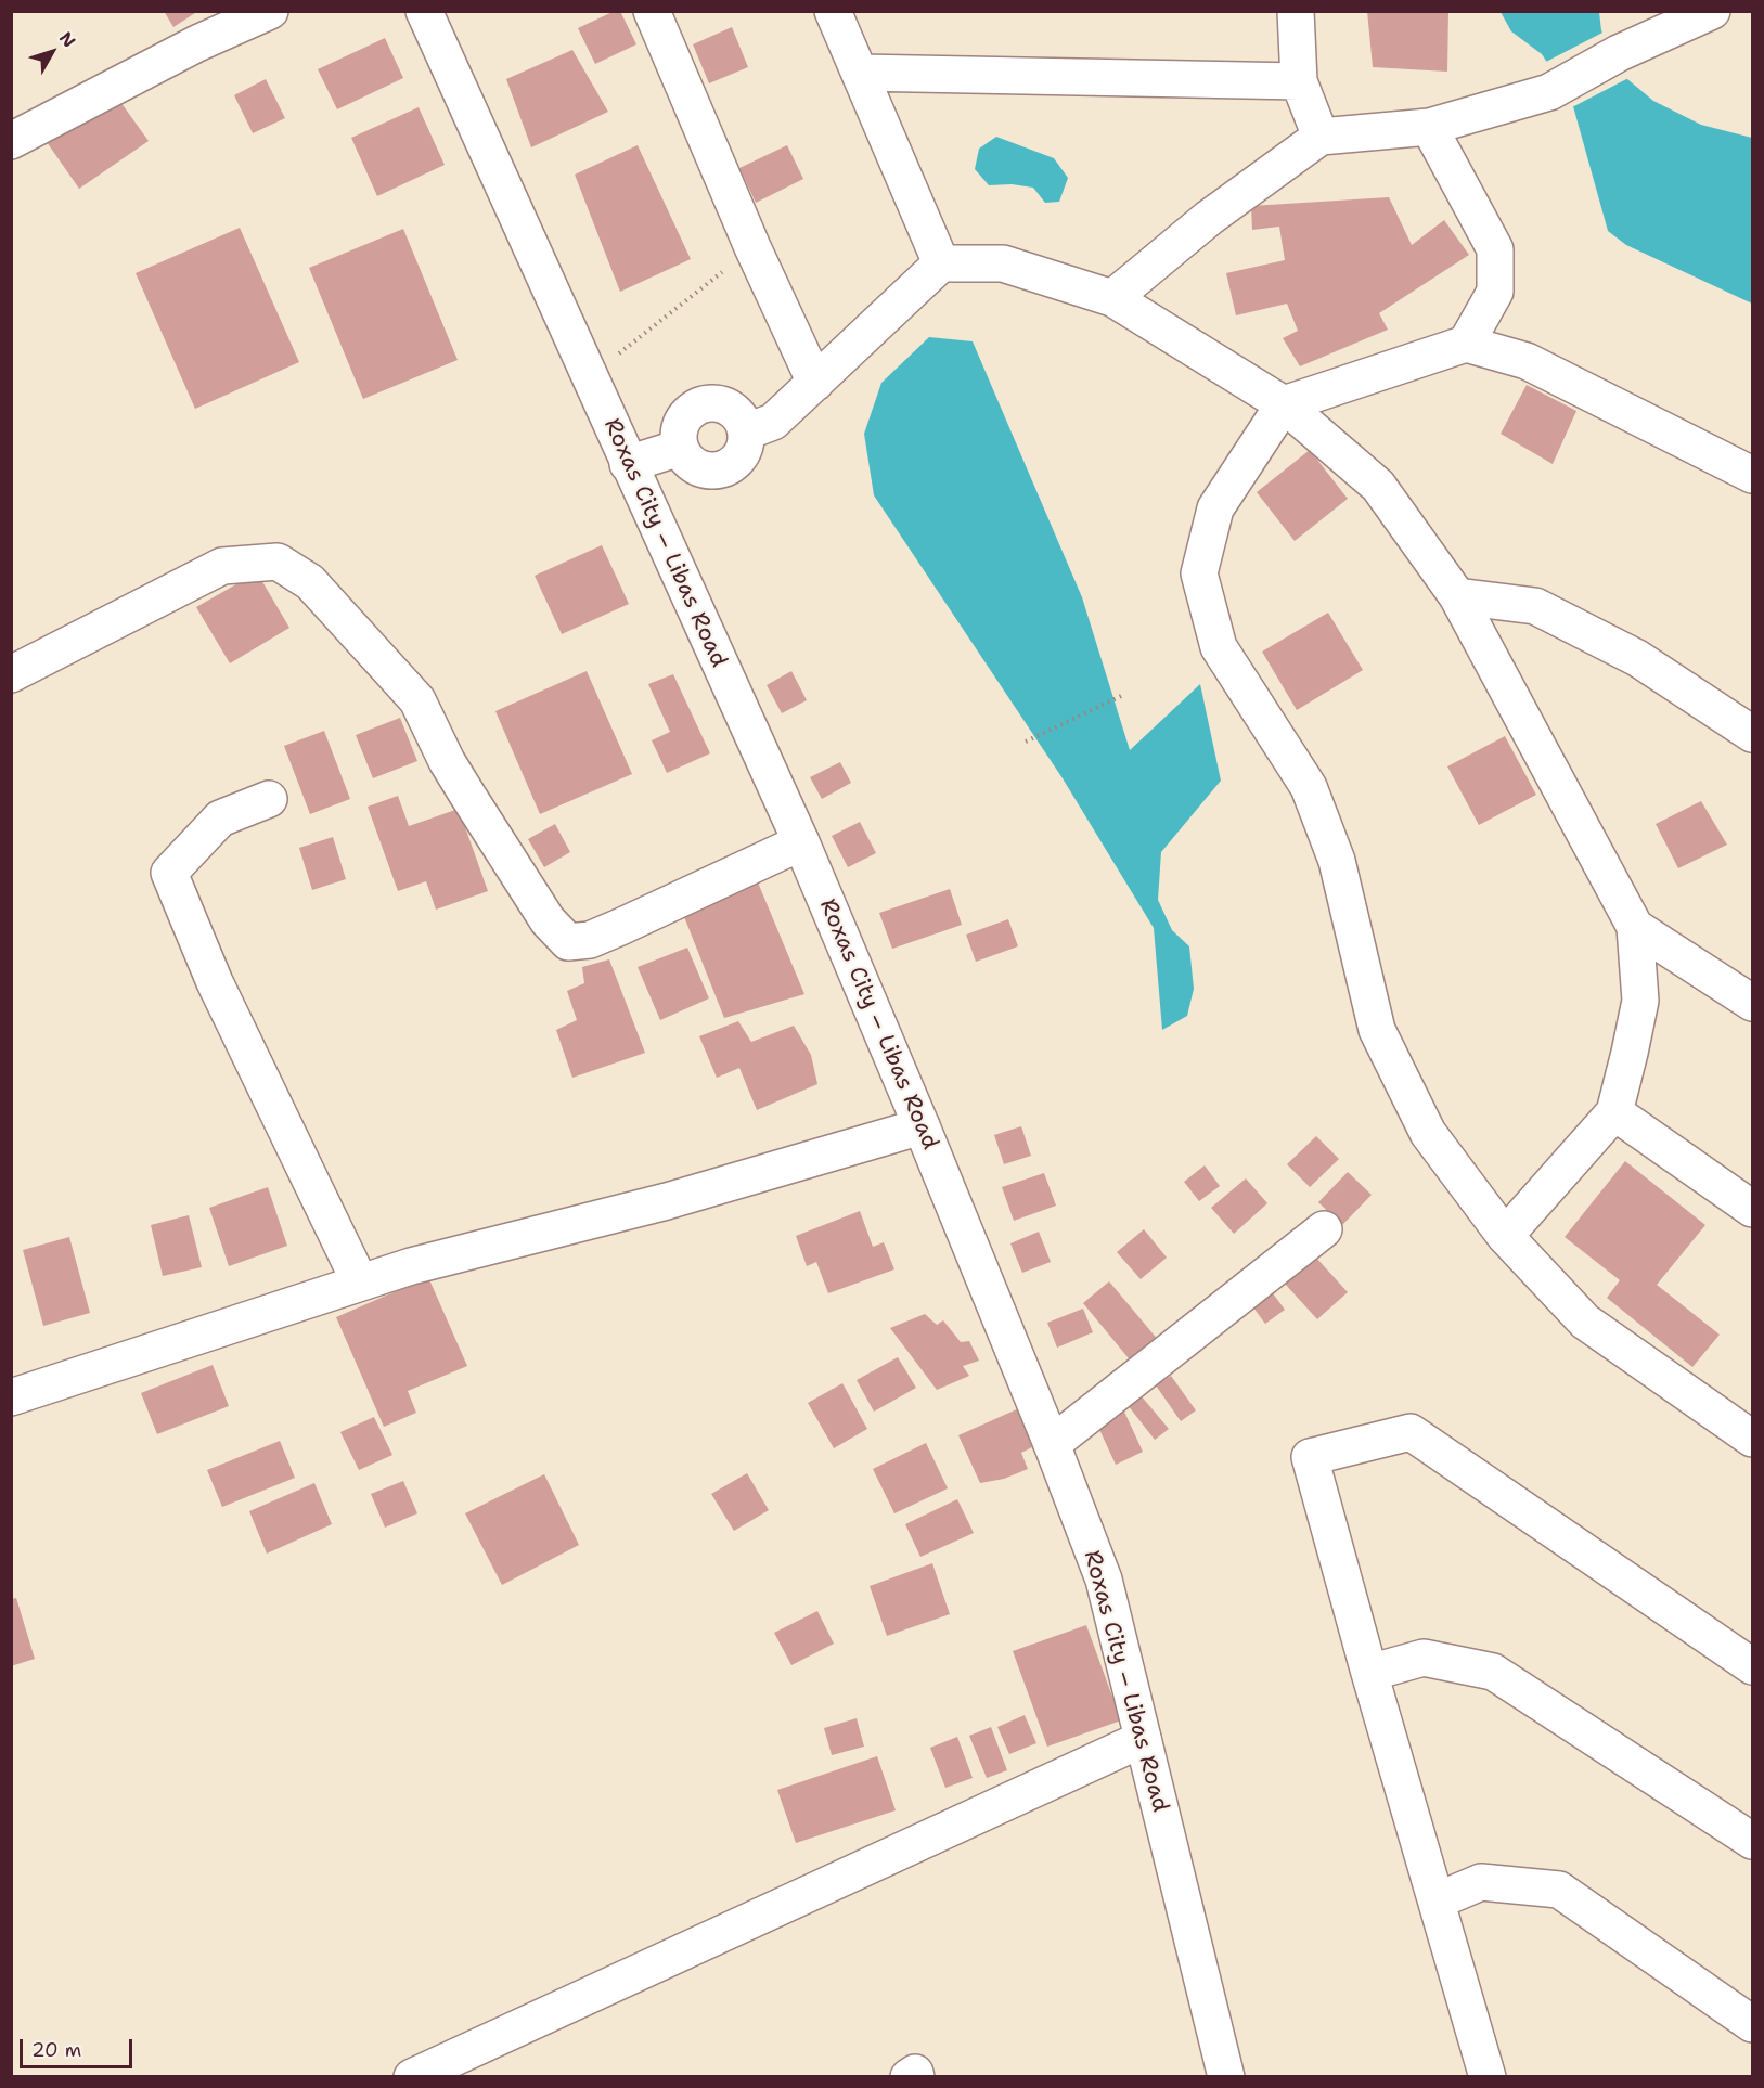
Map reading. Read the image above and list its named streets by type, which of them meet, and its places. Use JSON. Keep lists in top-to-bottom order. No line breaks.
{"streets":{"street":["Roxas City – Libas Road"]},"scale_bar":"20 m","north":"top right"}
